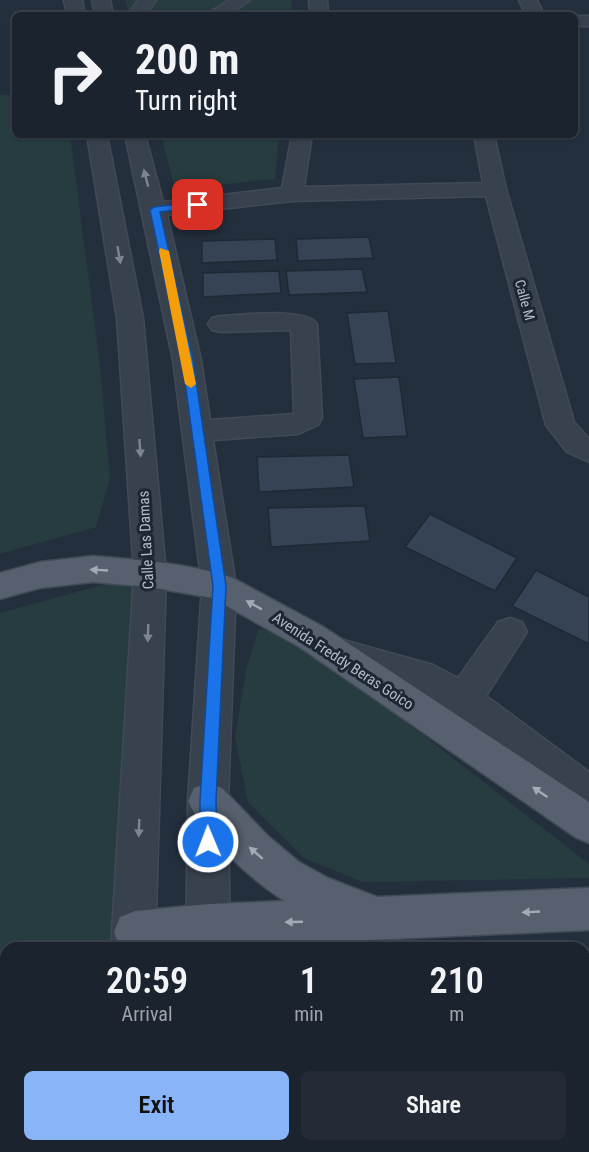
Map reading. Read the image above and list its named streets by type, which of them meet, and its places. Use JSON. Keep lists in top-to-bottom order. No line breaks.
{"streets":{"main road":["Avenida Freddy Beras Goico"],"street":["Calle M","Calle Las Damas"]},"crossings":[["Calle Las Damas","Avenida Freddy Beras Goico"]],"page":{"turn":["200 m","Turn right"],"eta":["20:59","Arrival","1","min","210","m"],"buttons":["Exit","Share"]}}
